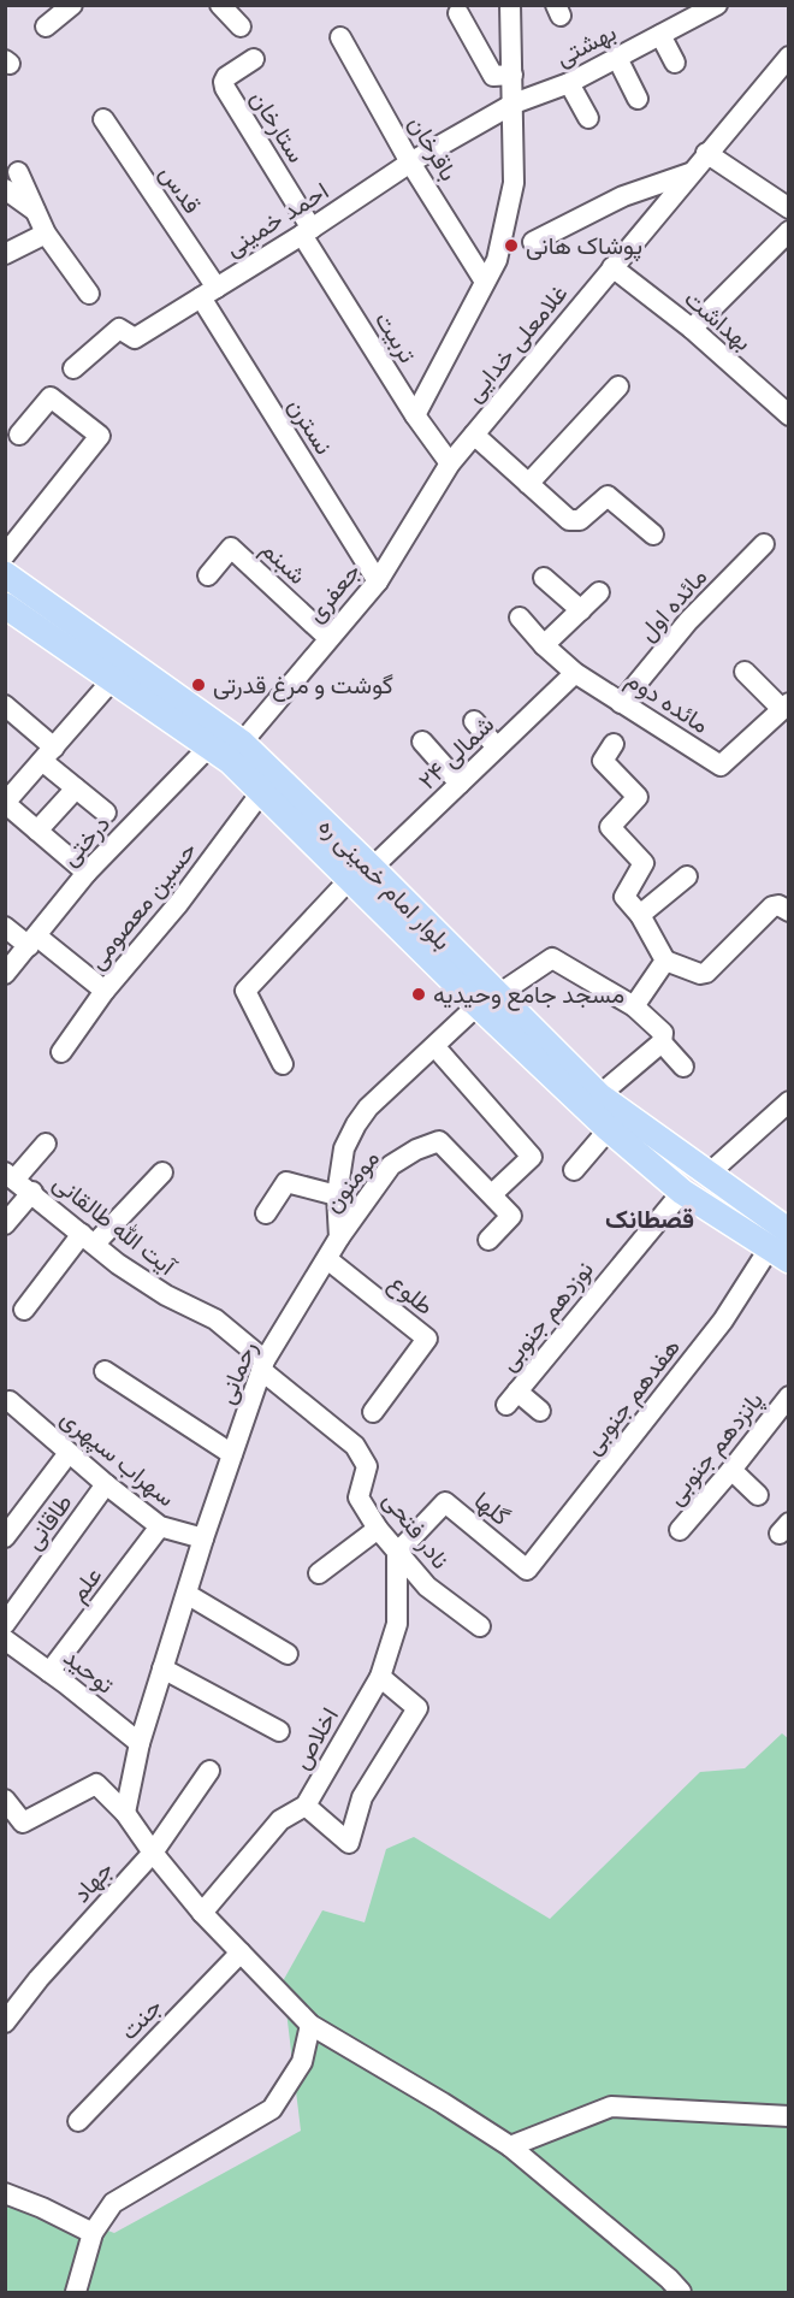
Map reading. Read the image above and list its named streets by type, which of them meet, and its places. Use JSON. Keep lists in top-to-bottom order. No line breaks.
{"streets":{"main road":["بلوار امام خمینی ره"],"street":["بهشتی","ستارخان","باقرخان","قدس","احمد خمینی","بهداشت","تربیت","غلامعلی خدایی","نسترن","شبنم","جعفری","مائده اول","مائده دوم","۲۴ شمالی","درختی","حسین معصومی","مومنون","آیت الله طالقانی","طلوع","نوزدهم جنوبی","رحمانی","هفدهم جنوبی","پانزدهم جنوبی","سهراب سپهری","گلها","طاقانی","نادر فتحی","علم","توحید","اخلاص","جهاد","جنت"]},"crossings":[["بهشتی","احمد خمینی"],["ستارخان","احمد خمینی"],["ستارخان","تربیت"],["باقرخان","احمد خمینی"],["قدس","احمد خمینی"],["قدس","نسترن"],["احمد خمینی","تربیت"],["احمد خمینی","نسترن"],["بهداشت","غلامعلی خدایی"],["تربیت","غلامعلی خدایی"],["تربیت","جعفری"],["غلامعلی خدایی","جعفری"],["نسترن","جعفری"],["شبنم","جعفری"],["جعفری","بلوار امام خمینی ره"],["مائده اول","مائده دوم"],["مائده دوم","۲۴ شمالی"],["۲۴ شمالی","بلوار امام خمینی ره"],["درختی","بلوار امام خمینی ره"],["بلوار امام خمینی ره","حسین معصومی"],["بلوار امام خمینی ره","نوزدهم جنوبی"],["بلوار امام خمینی ره","هفدهم جنوبی"],["مومنون","رحمانی"],["آیت الله طالقانی","رحمانی"],["آیت الله طالقانی","نادر فتحی"],["طلوع","رحمانی"],["رحمانی","سهراب سپهری"],["رحمانی","نادر فتحی"],["رحمانی","توحید"],["هفدهم جنوبی","گلها"],["سهراب سپهری","طاقانی"],["سهراب سپهری","علم"],["گلها","نادر فتحی"],["گلها","اخلاص"],["نادر فتحی","اخلاص"],["علم","توحید"]],"districts":["قصطانک"],"places":["پوشاک هانی","گوشت و مرغ قدرتی","مسجد جامع وحیدیه"]}
